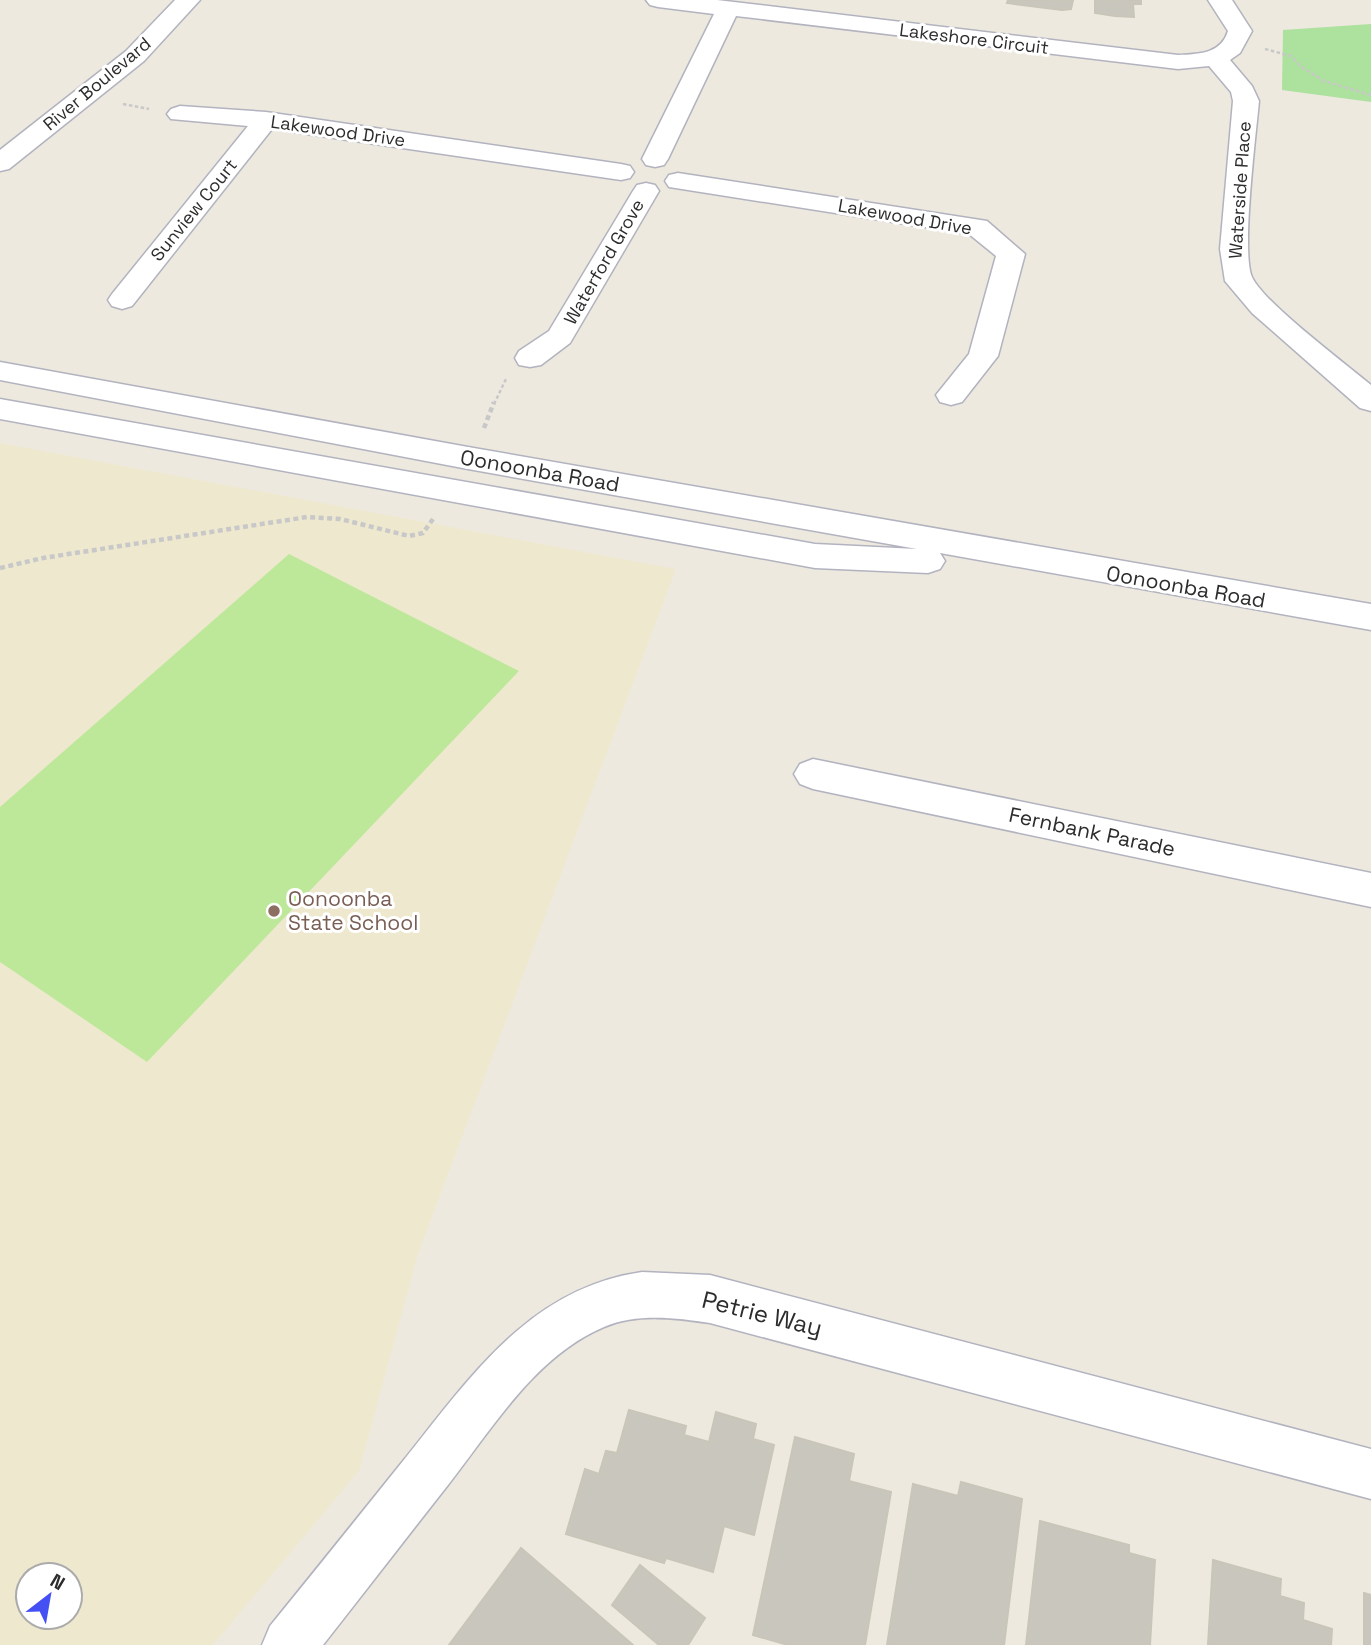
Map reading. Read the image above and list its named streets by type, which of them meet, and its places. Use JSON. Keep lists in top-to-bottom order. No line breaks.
{"streets":{"street":["Lakeshore Circuit","River Boulevard","Lakewood Drive","Waterside Place","Sunview Court","Waterford Grove","Oonoonba Road","Fernbank Parade","Petrie Way"]},"crossings":[["Lakeshore Circuit","Waterside Place"],["Lakewood Drive","Sunview Court"]],"places":["Oonoonba State School"],"north":"top right"}
